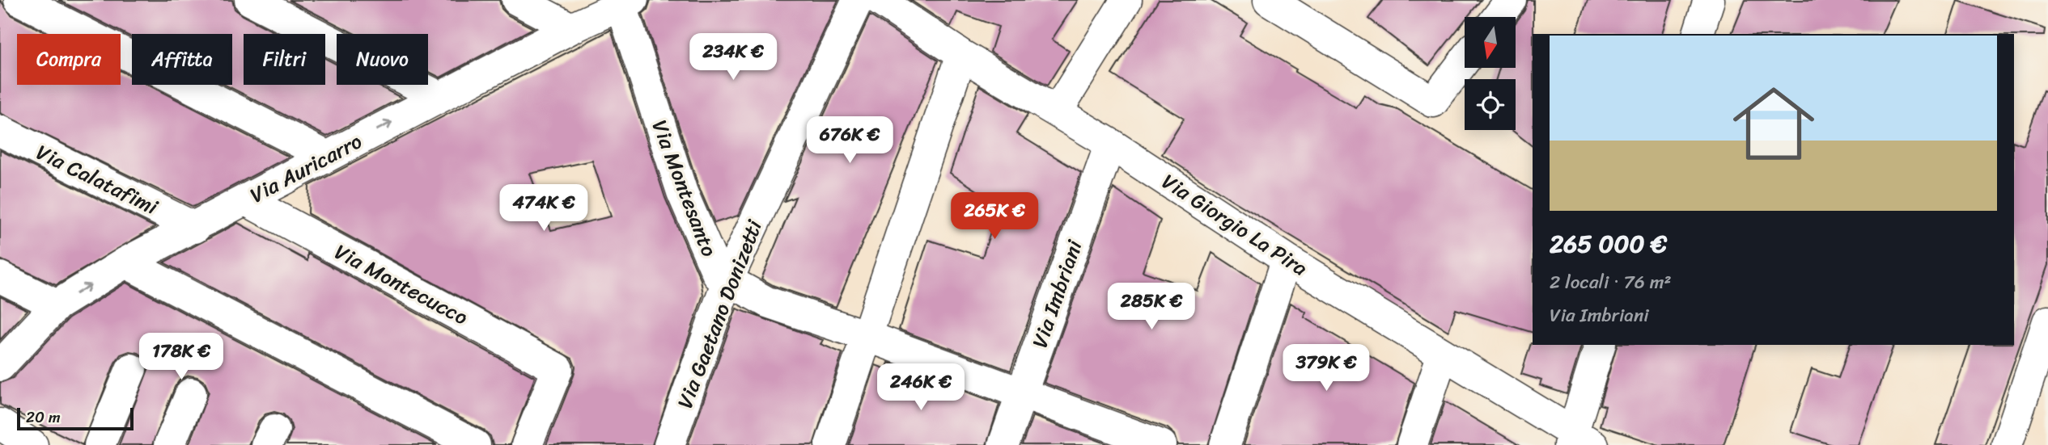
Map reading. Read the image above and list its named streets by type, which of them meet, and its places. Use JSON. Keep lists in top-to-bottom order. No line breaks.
{"streets":{"street":["Via Auricarro","Via Calatafimi","Via Montesanto","Via Giorgio La Pira","Via Montecucco","Via Imbriani","Via Gaetano Donizetti"]},"crossings":[["Via Auricarro","Via Calatafimi"],["Via Auricarro","Via Montesanto"],["Via Auricarro","Via Montecucco"],["Via Montesanto","Via Imbriani"],["Via Montesanto","Via Gaetano Donizetti"],["Via Giorgio La Pira","Via Imbriani"]],"scale_bar":"20 m","north":"bottom","page":{"price":["234K €","676K €","474K €","265K €","285K €","178K €","379K €","246K €"],"chip":["Compra","Affitta","Filtri","Nuovo"],"list":[{"name":"265 000 €","note":"2 locali · 76 m² · Via Imbriani"}],"scale":"20 m"}}
